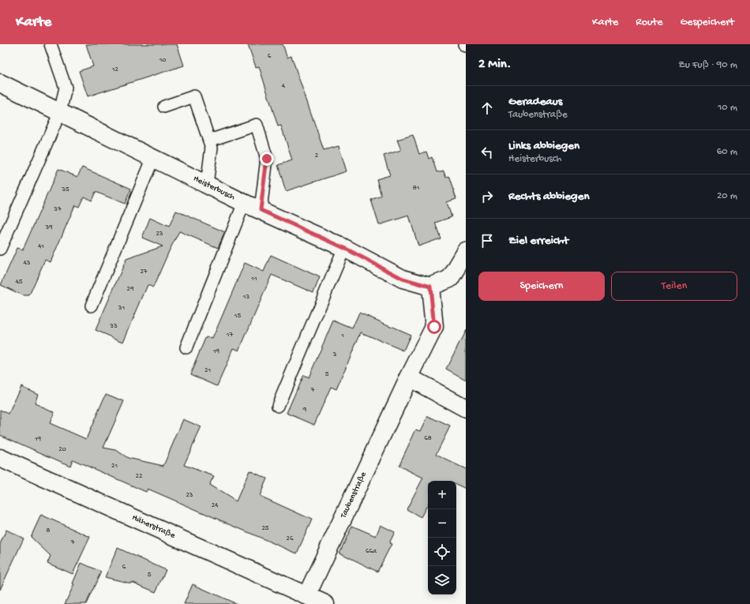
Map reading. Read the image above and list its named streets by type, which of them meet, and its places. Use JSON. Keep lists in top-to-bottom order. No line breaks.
{"streets":{"street":["Heisterbusch","Taubenstraße","Häherstraße"]},"crossings":[["Heisterbusch","Taubenstraße"],["Taubenstraße","Häherstraße"]],"house_numbers":["6","10","12","4","2","81","35","37","39","23","41","43","27","11","45","29","13","31","15","33","17","1","19","3","21","5","7","9","68","19","20","21","22","23","24","25","8","26","7","66a","6","5"],"page":{"header":"Karte","nav":["Karte","Route","Gespeichert"],"heading":["2 Min.","Zu Fuß · 90 m"],"list":[["Geradeaus","Taubenstraße","10 m"],["Links abbiegen","Heisterbusch","60 m"],["Rechts abbiegen","20 m"],"Ziel erreicht"],"buttons":["Speichern","Teilen"],"map_buttons":["+","−"]}}
